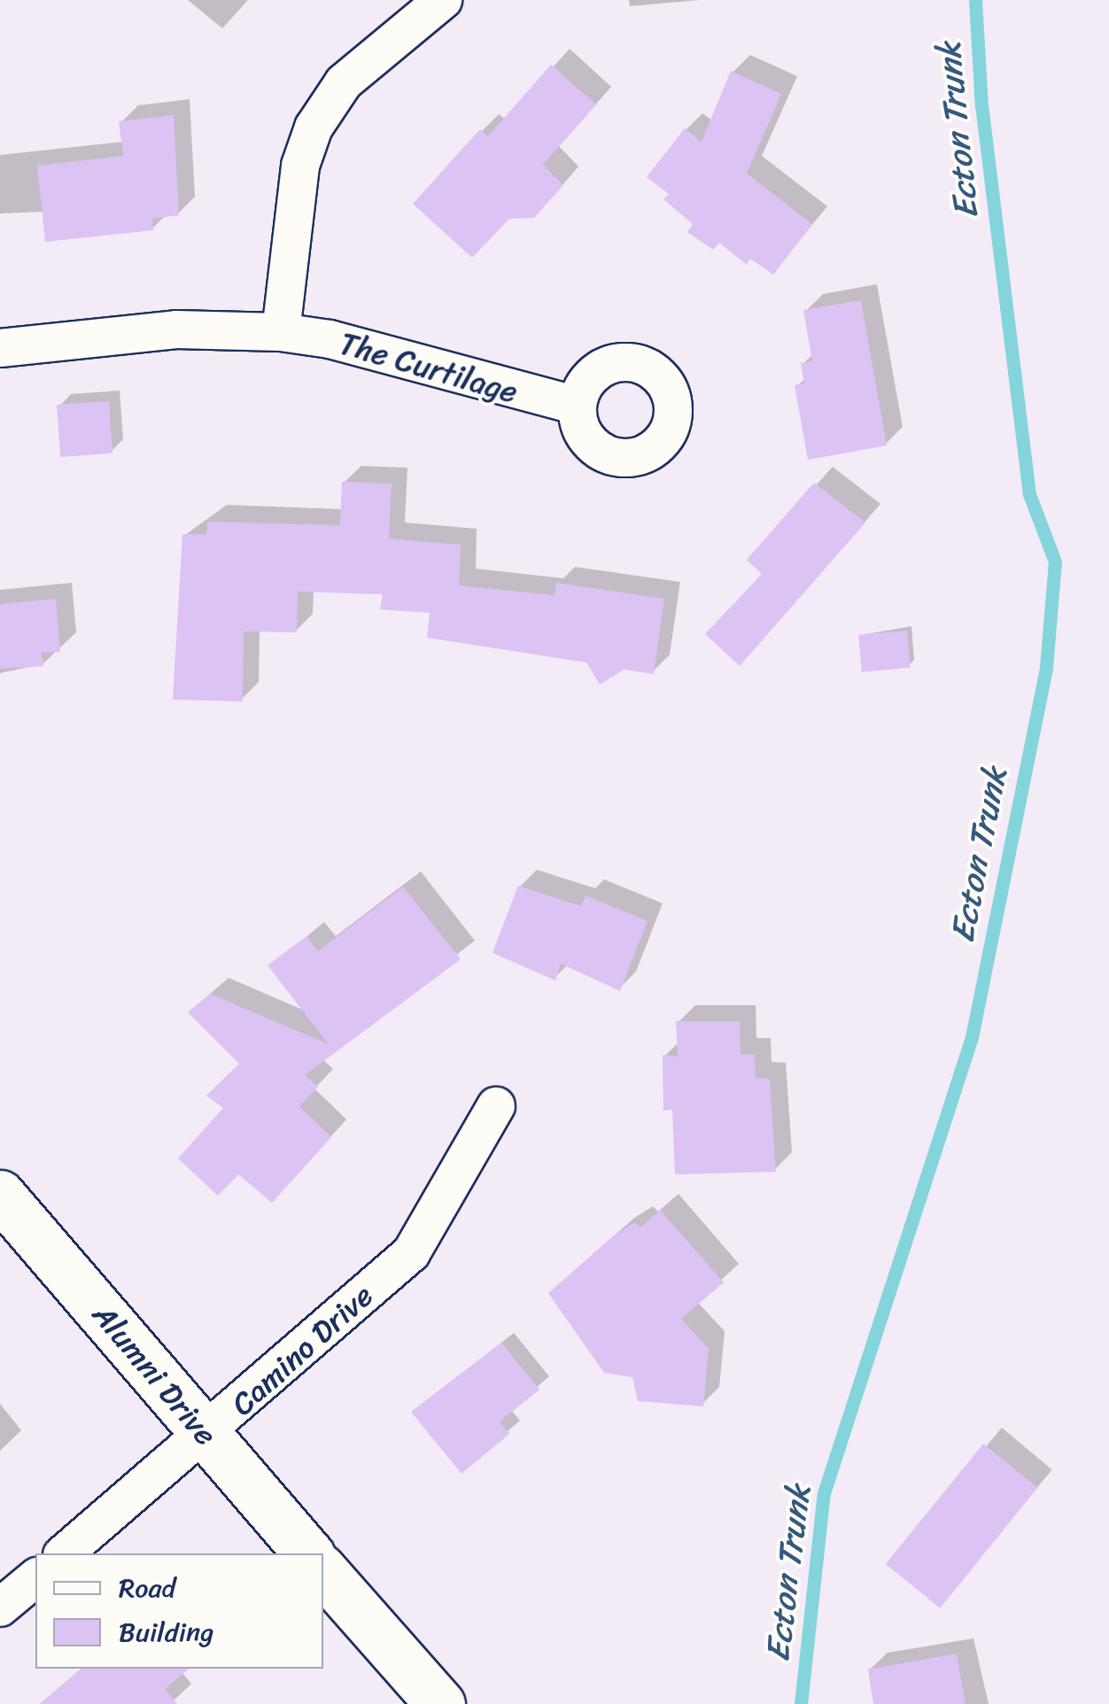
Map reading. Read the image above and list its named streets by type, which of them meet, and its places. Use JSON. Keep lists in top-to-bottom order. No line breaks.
{"streets":{"main road":["Alumni Drive"],"street":["The Curtilage","Camino Drive"]},"crossings":[["Camino Drive","Alumni Drive"]],"water":["Ecton Trunk"],"legend":["Road","Building"]}
